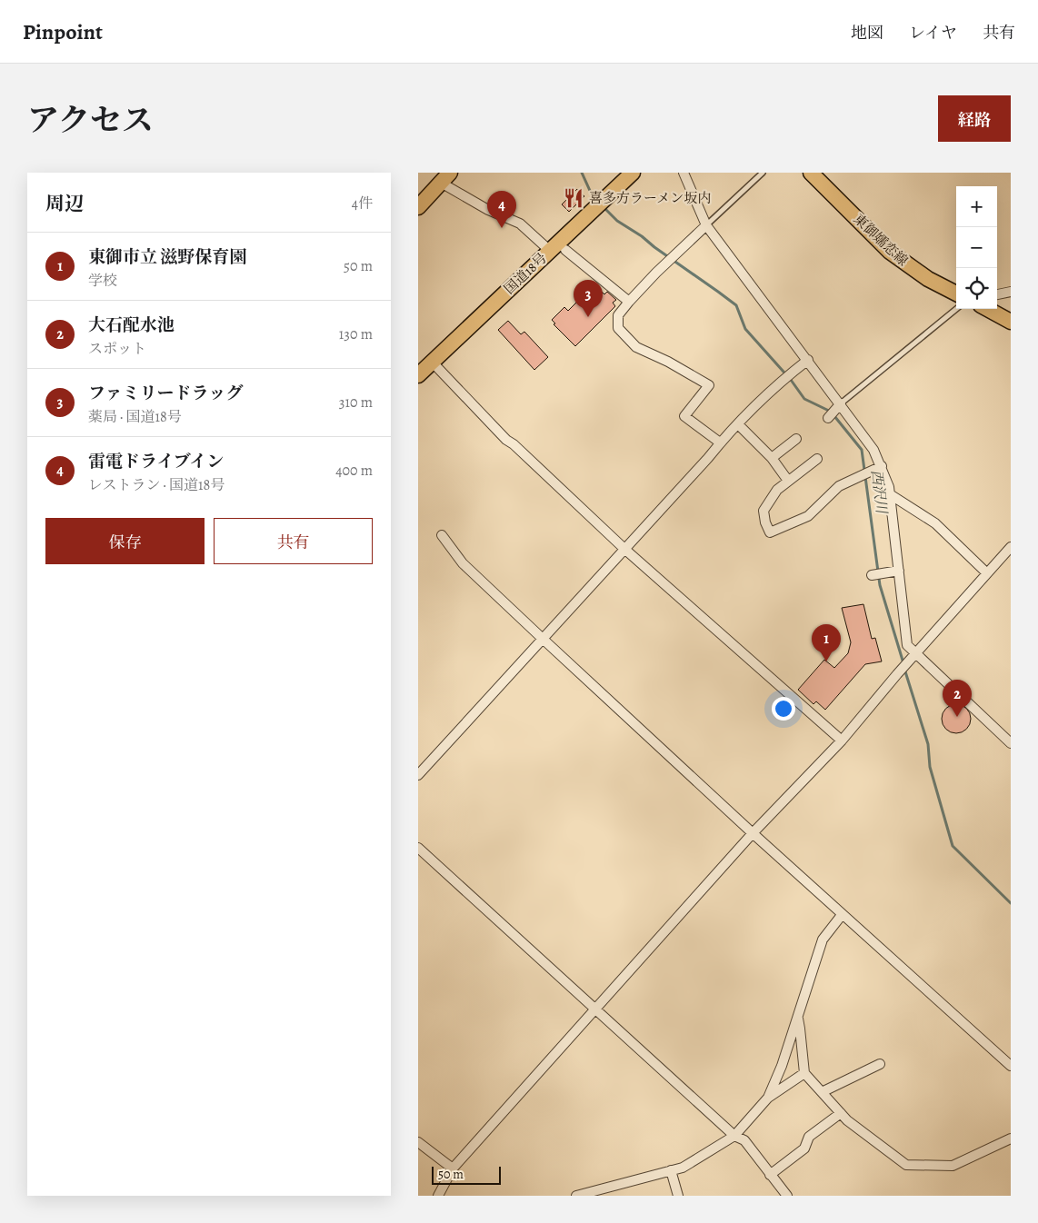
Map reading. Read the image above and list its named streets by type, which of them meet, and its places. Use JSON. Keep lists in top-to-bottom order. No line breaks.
{"streets":{"main road":["東御嬬恋線","国道18号"]},"water":["西沢川"],"places":{"restaurant":["喜多方ラーメン坂内"]},"scale_bar":"50 m","page":{"header":"Pinpoint","nav":["地図","レイヤ","共有"],"title":"アクセス","buttons":["経路",["保存","共有"]],"heading":["周辺","4件"],"map_buttons":["+","−"],"pins":["4","3","1","2"],"list":[{"mark":"1","name":"東御市立 滋野保育園","note":"学校","value":"50 m"},{"mark":"2","name":"大石配水池","note":"スポット","value":"130 m"},{"mark":"3","name":"ファミリードラッグ","note":"薬局 · 国道18号","value":"310 m"},{"mark":"4","name":"雷電ドライブイン","note":"レストラン · 国道18号","value":"400 m"}],"scale":"50 m"}}
